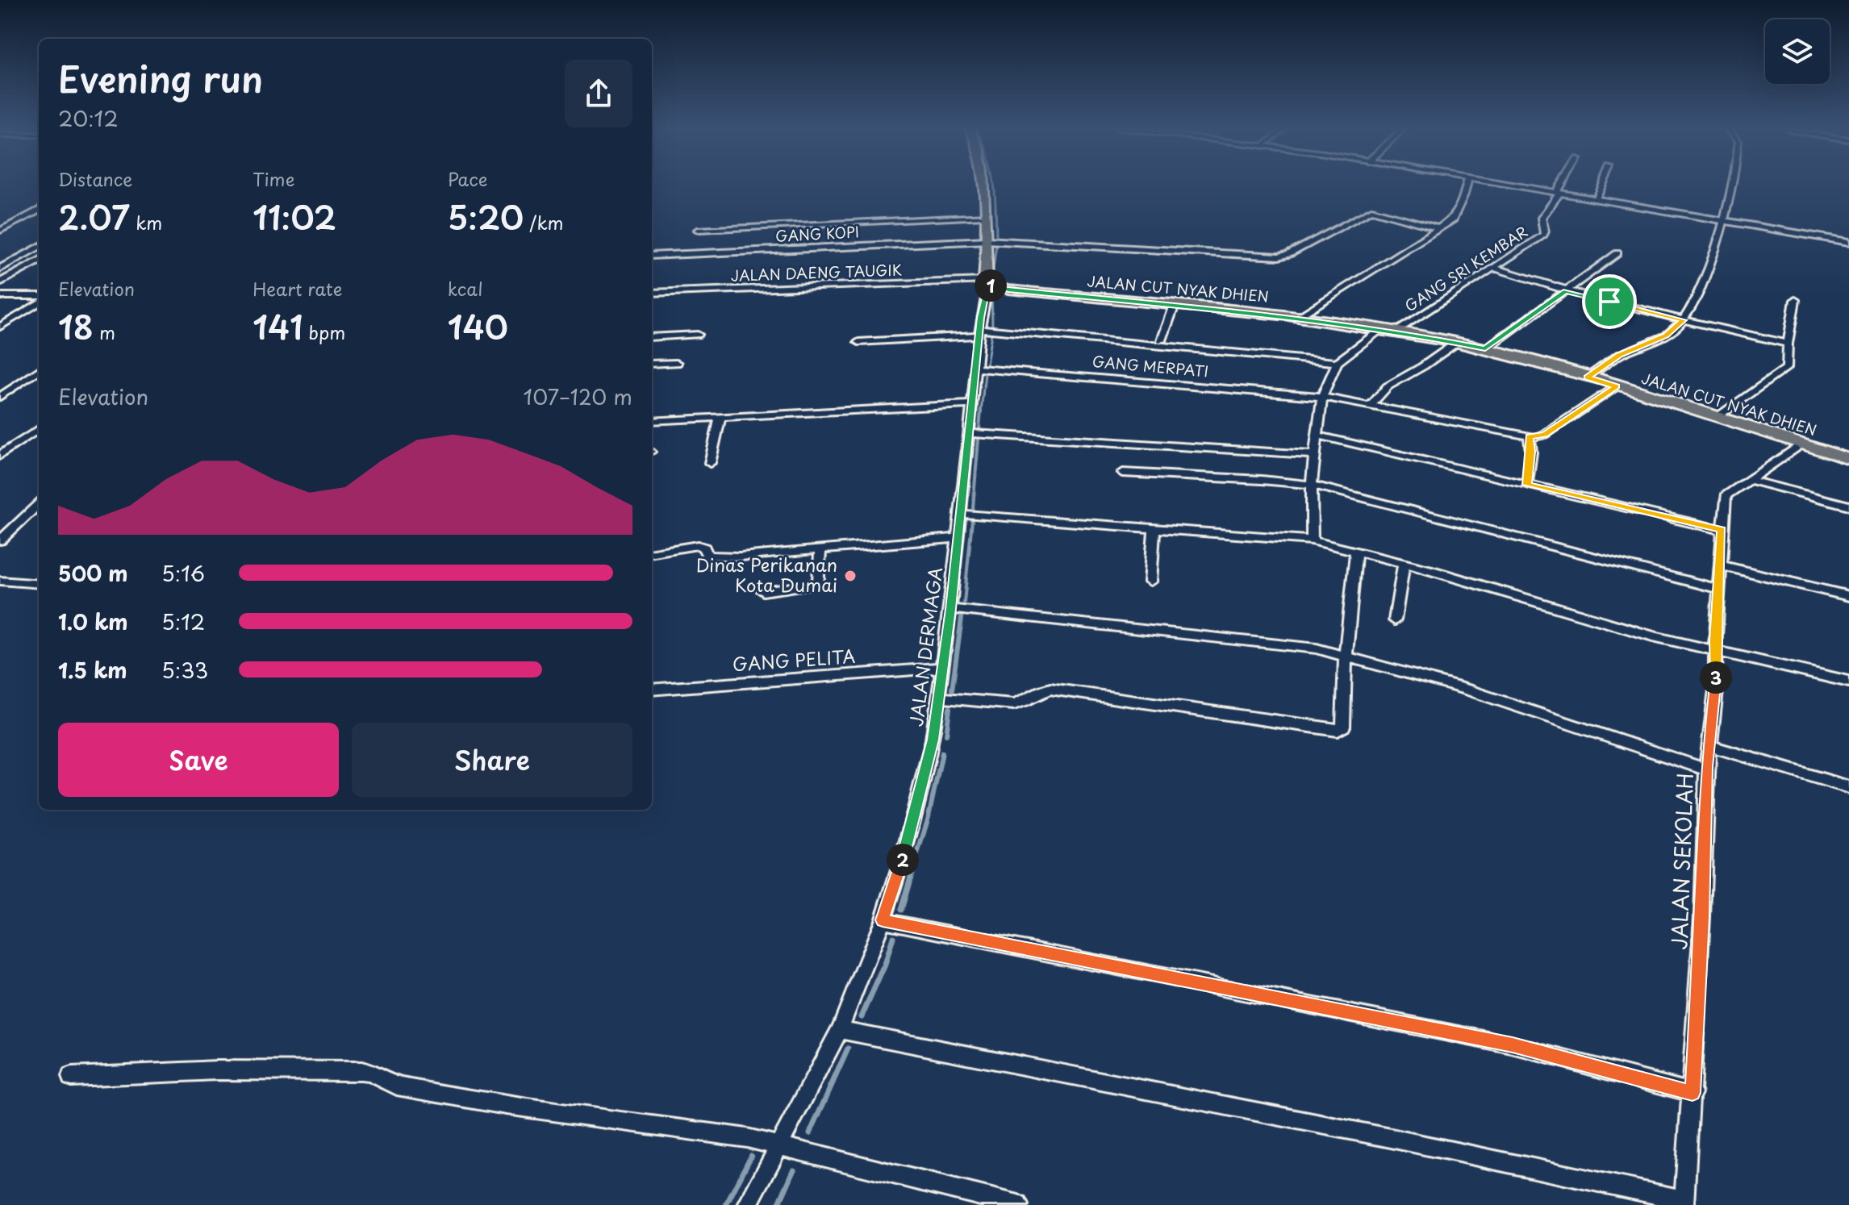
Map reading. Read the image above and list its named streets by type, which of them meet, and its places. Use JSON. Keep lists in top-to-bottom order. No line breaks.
{"streets":{"main road":["JALAN CUT NYAK DHIEN","JALAN DERMAGA"],"street":["GANG KOPI","GANG SRI KEMBAR","JALAN DAENG TAUGIK","GANG MERPATI","GANG PELITA","JALAN SEKOLAH"]},"crossings":[["GANG KOPI","JALAN DERMAGA"],["GANG SRI KEMBAR","JALAN CUT NYAK DHIEN"],["JALAN DAENG TAUGIK","JALAN CUT NYAK DHIEN"],["JALAN DAENG TAUGIK","JALAN DERMAGA"],["JALAN CUT NYAK DHIEN","JALAN DERMAGA"],["JALAN CUT NYAK DHIEN","JALAN SEKOLAH"],["GANG MERPATI","JALAN DERMAGA"],["JALAN DERMAGA","GANG PELITA"]],"places":["Dinas Perikanan Kota Dumai"],"page":{"heading":["Evening run","20:12"],"stats":[["Distance","2.07 km"],["Time","11:02"],["Pace","5:20 /km"],["Elevation","18 m"],["Heart rate","141 bpm"],["kcal","140"]],"pins":["1","3","2"],"chart":["Elevation","107–120 m"],"list":[{"name":"500 m","note":"5:16"},{"name":"1.0 km","note":"5:12"},{"name":"1.5 km","note":"5:33"}],"buttons":["Save","Share"]}}
